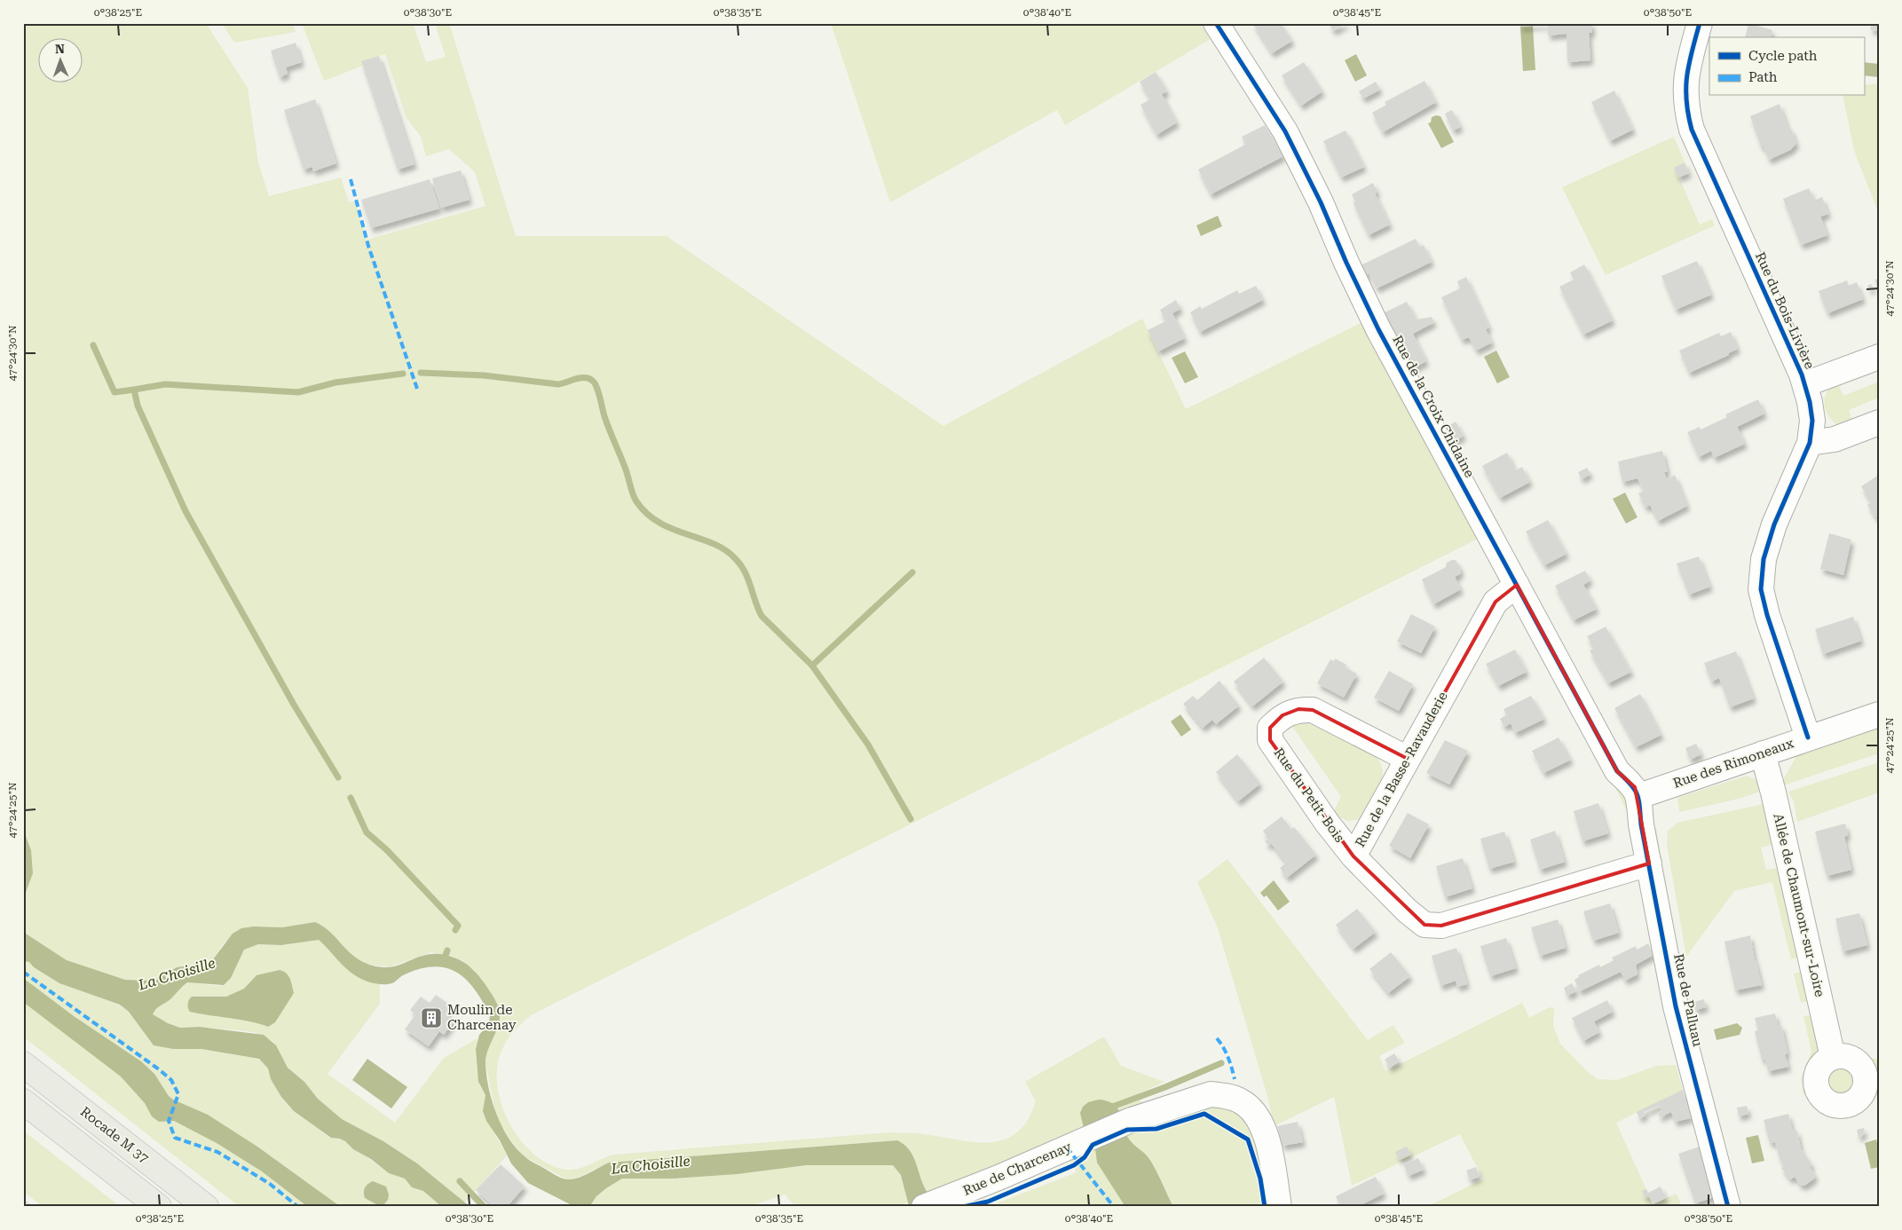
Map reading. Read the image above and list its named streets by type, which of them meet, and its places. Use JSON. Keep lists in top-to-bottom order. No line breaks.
{"streets":{"highway":["Rocade M 37"],"street":["Rue du Bois-Livière","Rue de la Croix Chidaine","Rue des Rimoneaux","Rue de la Basse-Ravauderie","Rue du Petit-Bois","Allée de Chaumont-sur-Loire","Rue de Palluau","Rue de Charcenay"]},"crossings":[["Rue du Bois-Livière","Rue des Rimoneaux"],["Rue de la Croix Chidaine","Rue des Rimoneaux"],["Rue de la Croix Chidaine","Rue de la Basse-Ravauderie"],["Rue de la Croix Chidaine","Rue de Palluau"],["Rue des Rimoneaux","Allée de Chaumont-sur-Loire"],["Rue des Rimoneaux","Rue de Palluau"],["Rue de la Basse-Ravauderie","Rue du Petit-Bois"],["Rue de la Basse-Ravauderie","Rue de Palluau"]],"water":["La Choisille"],"places":{"building":["Moulin de Charcenay"]},"legend":["Cycle path","Path"],"north":"top","coordinates":["0°38'25\"E","0°38'30\"E","0°38'35\"E","0°38'40\"E","0°38'45\"E","0°38'50\"E","47°24'30\"N","47°24'25\"N"]}
